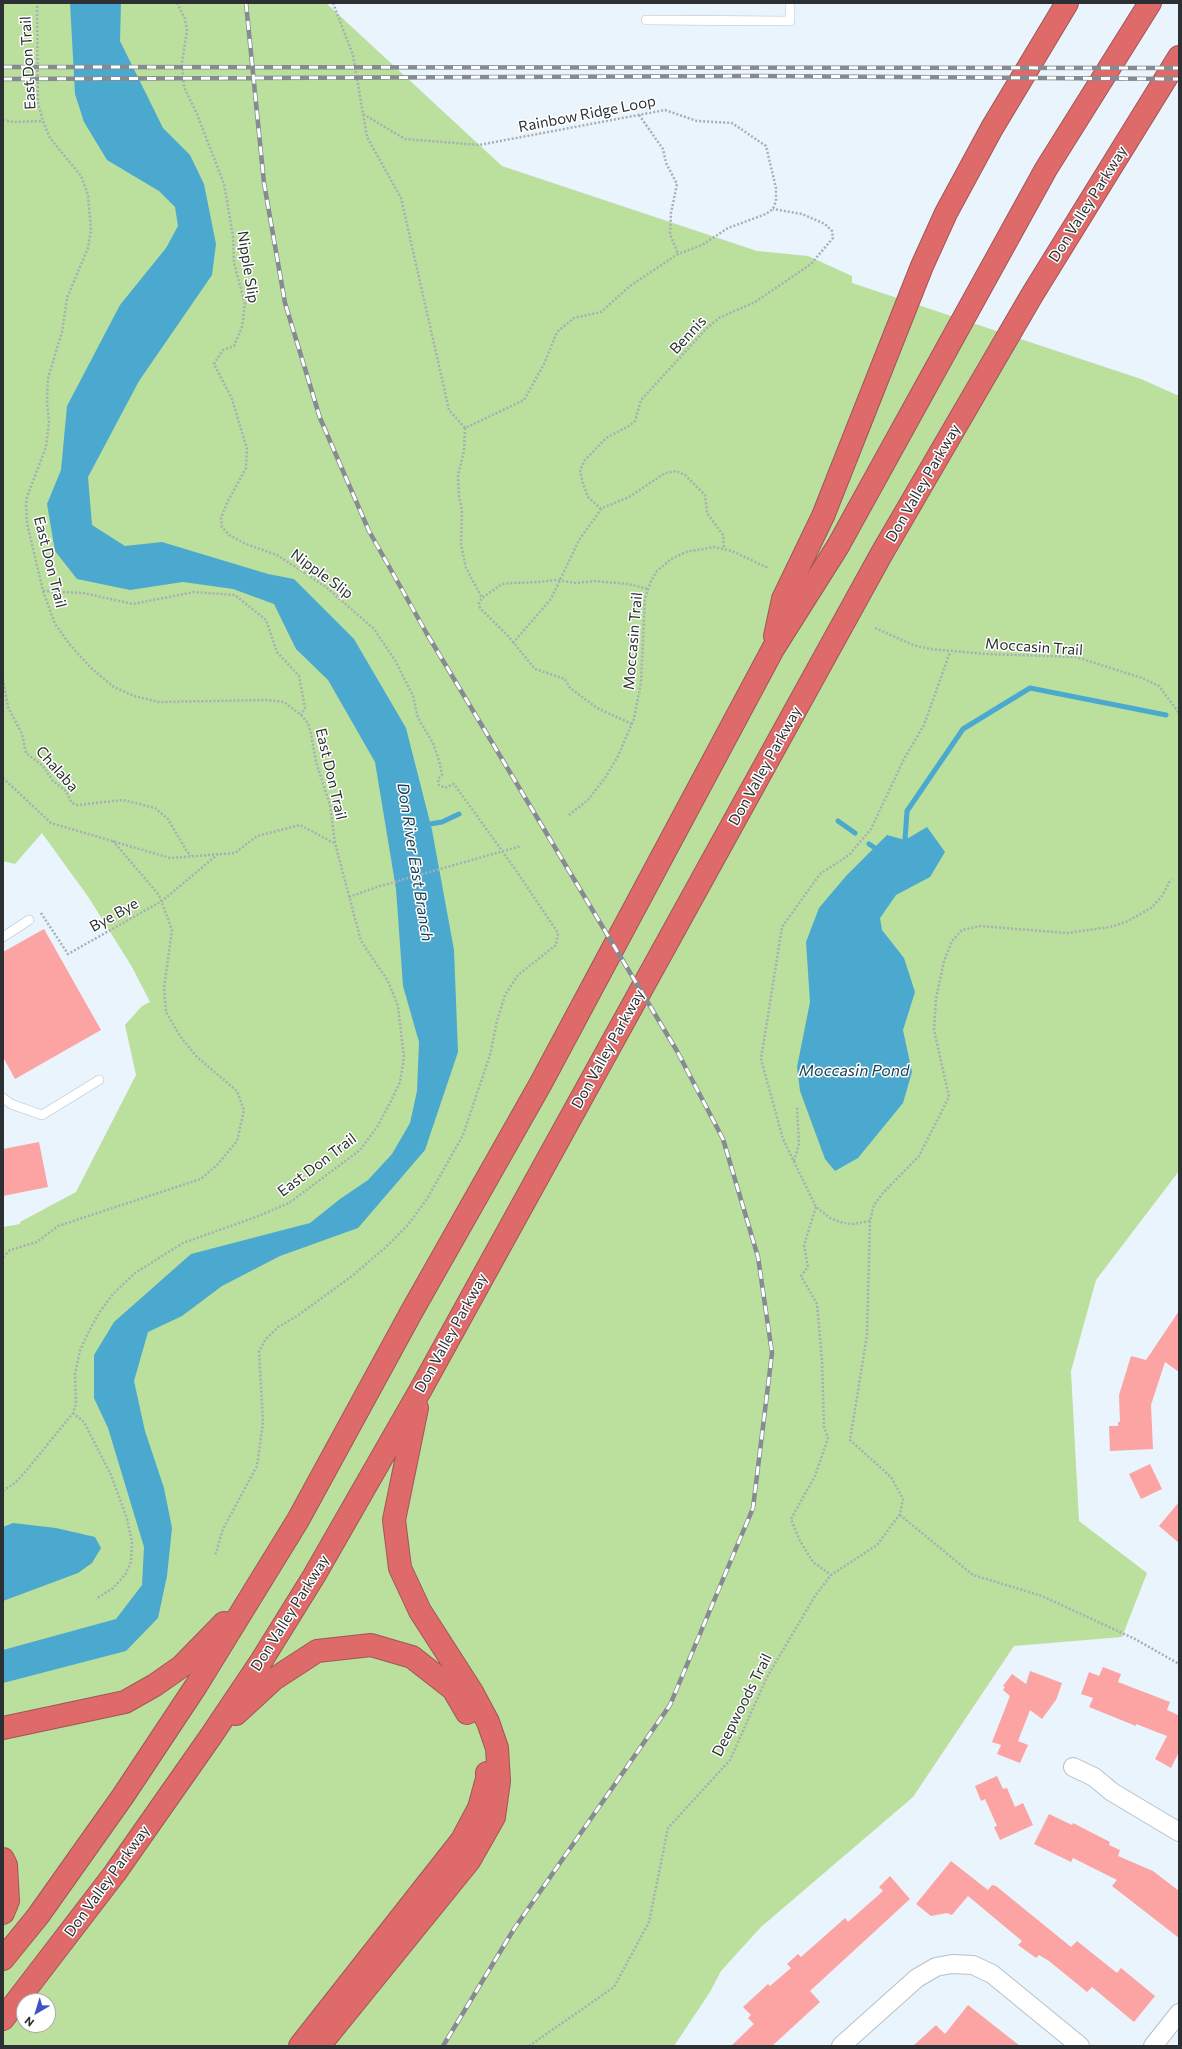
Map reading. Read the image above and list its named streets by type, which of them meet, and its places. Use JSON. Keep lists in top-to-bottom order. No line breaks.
{"streets":{"highway":["Don Valley Parkway"],"path":["East Don Trail","Rainbow Ridge Loop","Nipple Slip","Bennis","Moccasin Trail","Chalaba","Bye Bye","Deepwoods Trail"]},"crossings":[["Rainbow Ridge Loop","Bennis"]],"water":["Don River East Branch","Moccasin Pond"],"north":"bottom left"}
